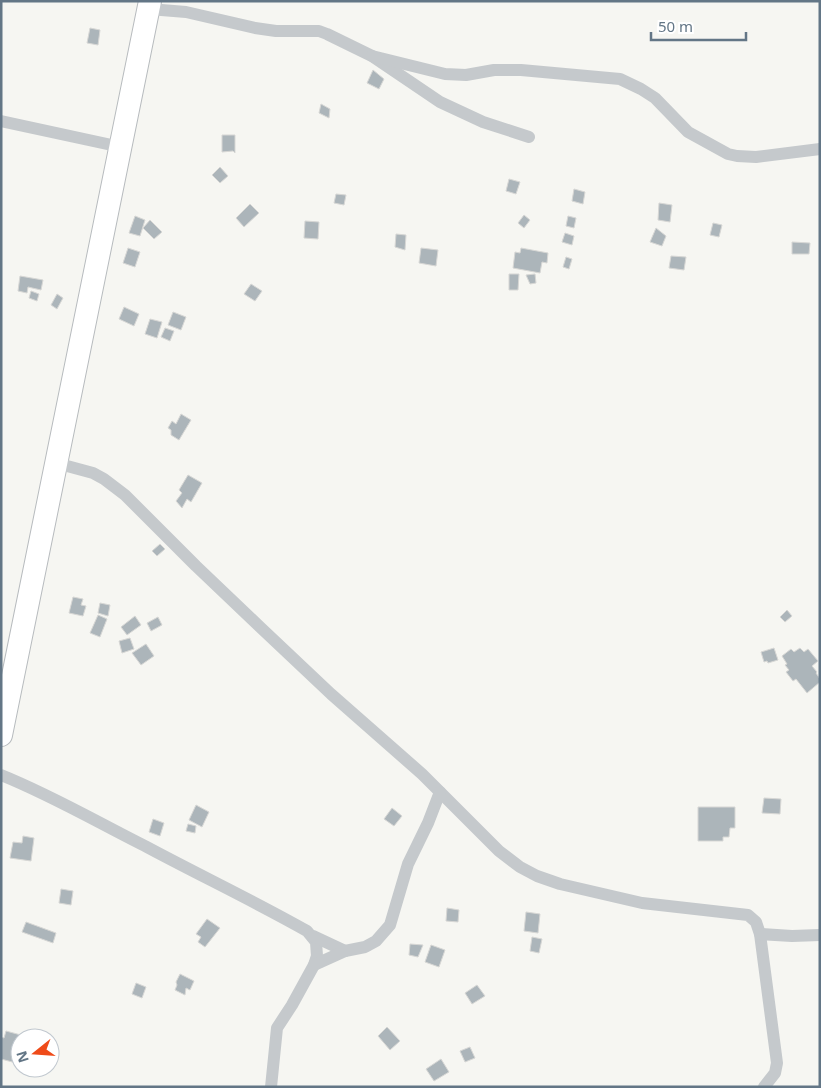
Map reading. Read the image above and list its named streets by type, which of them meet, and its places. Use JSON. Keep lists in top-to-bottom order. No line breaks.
{"scale_bar":"50 m","north":"left"}
